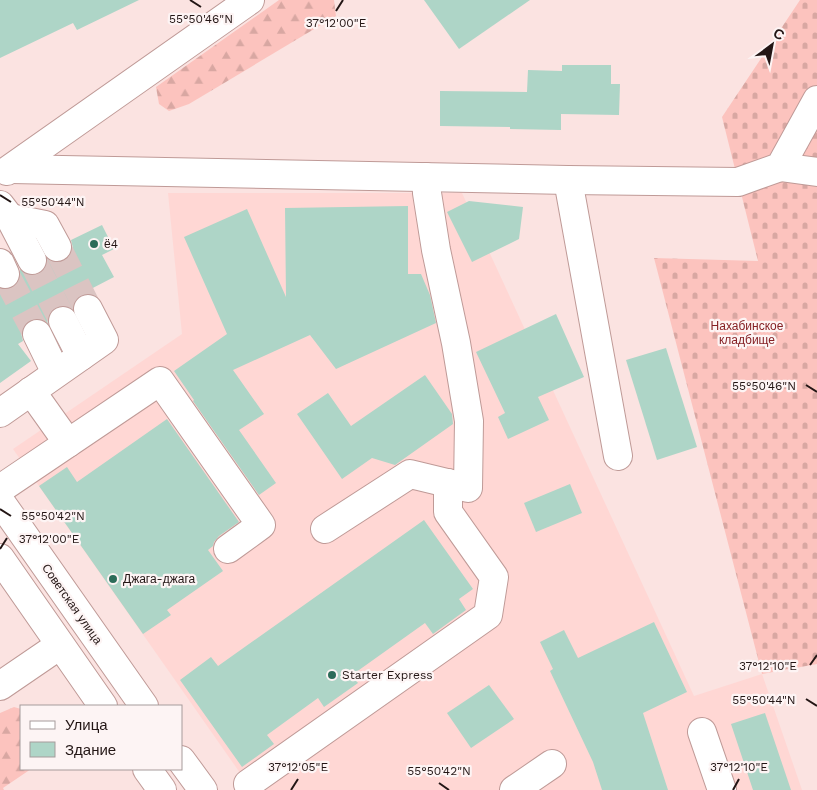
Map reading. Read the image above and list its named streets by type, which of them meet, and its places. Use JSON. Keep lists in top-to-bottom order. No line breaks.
{"streets":{"street":["Советская улица"]},"parks":["Нахабинское кладбище"],"places":["ё4","Джага-джага","Starter Express"],"legend":["Улица","Здание"],"north":"top right","coordinates":["55°50'46\"N","37°12'00\"E","55°50'44\"N","55°50'42\"N","37°12'10\"E","37°12'05\"E"]}
